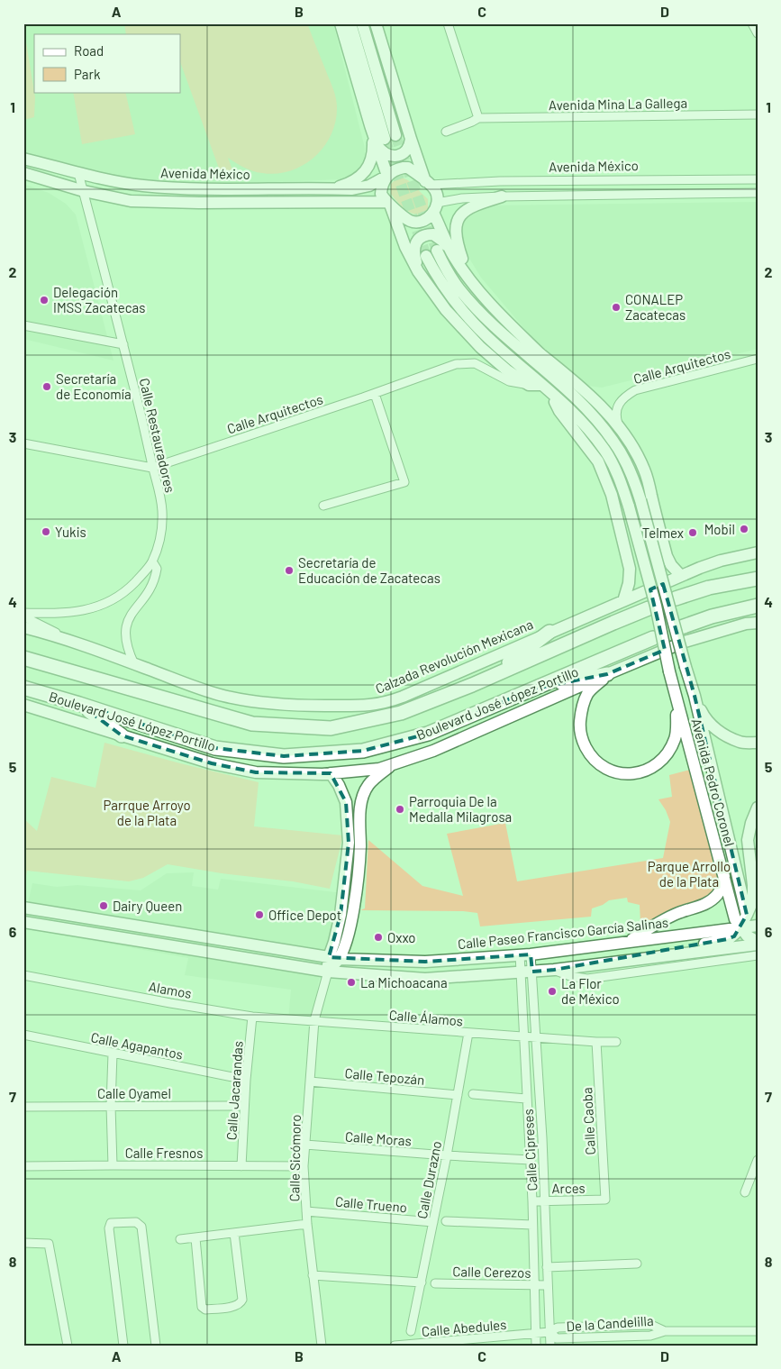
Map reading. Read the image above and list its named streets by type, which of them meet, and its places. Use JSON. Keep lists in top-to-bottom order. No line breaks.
{"streets":{"main road":["Avenida México","Calzada Revolución Mexicana","Boulevard José López Portillo","Avenida Pedro Coronel","Calle Paseo Francisco García Salinas"],"street":["Avenida Mina La Gallega","Calle Arquitectos","Calle Restauradores","Alamos","Calle Álamos","Calle Agapantos","Calle Tepozán","Calle Jacarandas","Calle Oyamel","Calle Caoba","Calle Moras","Calle Cipreses","Calle Fresnos","Calle Sicómoro","Calle Durazno","Arces","Calle Trueno","Calle Cerezos","De la Candelilla","Calle Abedules"]},"crossings":[["Avenida México","Calle Restauradores"],["Avenida México","Avenida Pedro Coronel"],["Calle Arquitectos","Calle Restauradores"],["Avenida Pedro Coronel","Calle Paseo Francisco García Salinas"],["Calle Paseo Francisco García Salinas","Calle Cipreses"],["Alamos","Calle Álamos"],["Alamos","Calle Jacarandas"],["Alamos","Calle Sicómoro"],["Calle Álamos","Calle Caoba"],["Calle Álamos","Calle Cipreses"],["Calle Álamos","Calle Sicómoro"],["Calle Álamos","Calle Durazno"],["Calle Agapantos","Calle Jacarandas"],["Calle Tepozán","Calle Sicómoro"],["Calle Tepozán","Calle Durazno"],["Calle Jacarandas","Calle Oyamel"],["Calle Jacarandas","Calle Fresnos"],["Calle Caoba","Arces"],["Calle Moras","Calle Cipreses"],["Calle Moras","Calle Sicómoro"],["Calle Moras","Calle Durazno"],["Calle Cipreses","Arces"],["Calle Cipreses","Calle Cerezos"],["Calle Cipreses","De la Candelilla"],["Calle Cipreses","Calle Abedules"],["Calle Fresnos","Calle Sicómoro"],["Calle Sicómoro","Calle Trueno"],["Calle Durazno","Calle Trueno"],["De la Candelilla","Calle Abedules"]],"parks":["Parrque Arroyo de la Plata","Parque Arrollo de la Plata"],"places":["Delegación IMSS Zacatecas","CONALEP Zacatecas","Secretaría de Economía","Mobil","Yukis","Telmex","Secretaría de Educación de Zacatecas","Parroquia De la Medalla Milagrosa","Dairy Queen","Office Depot","Oxxo","La Michoacana","La Flor de México"],"legend":["Road","Park"],"grid":{"columns":["A","B","C","D"],"rows":["1","2","3","4","5","6","7","8"]}}
